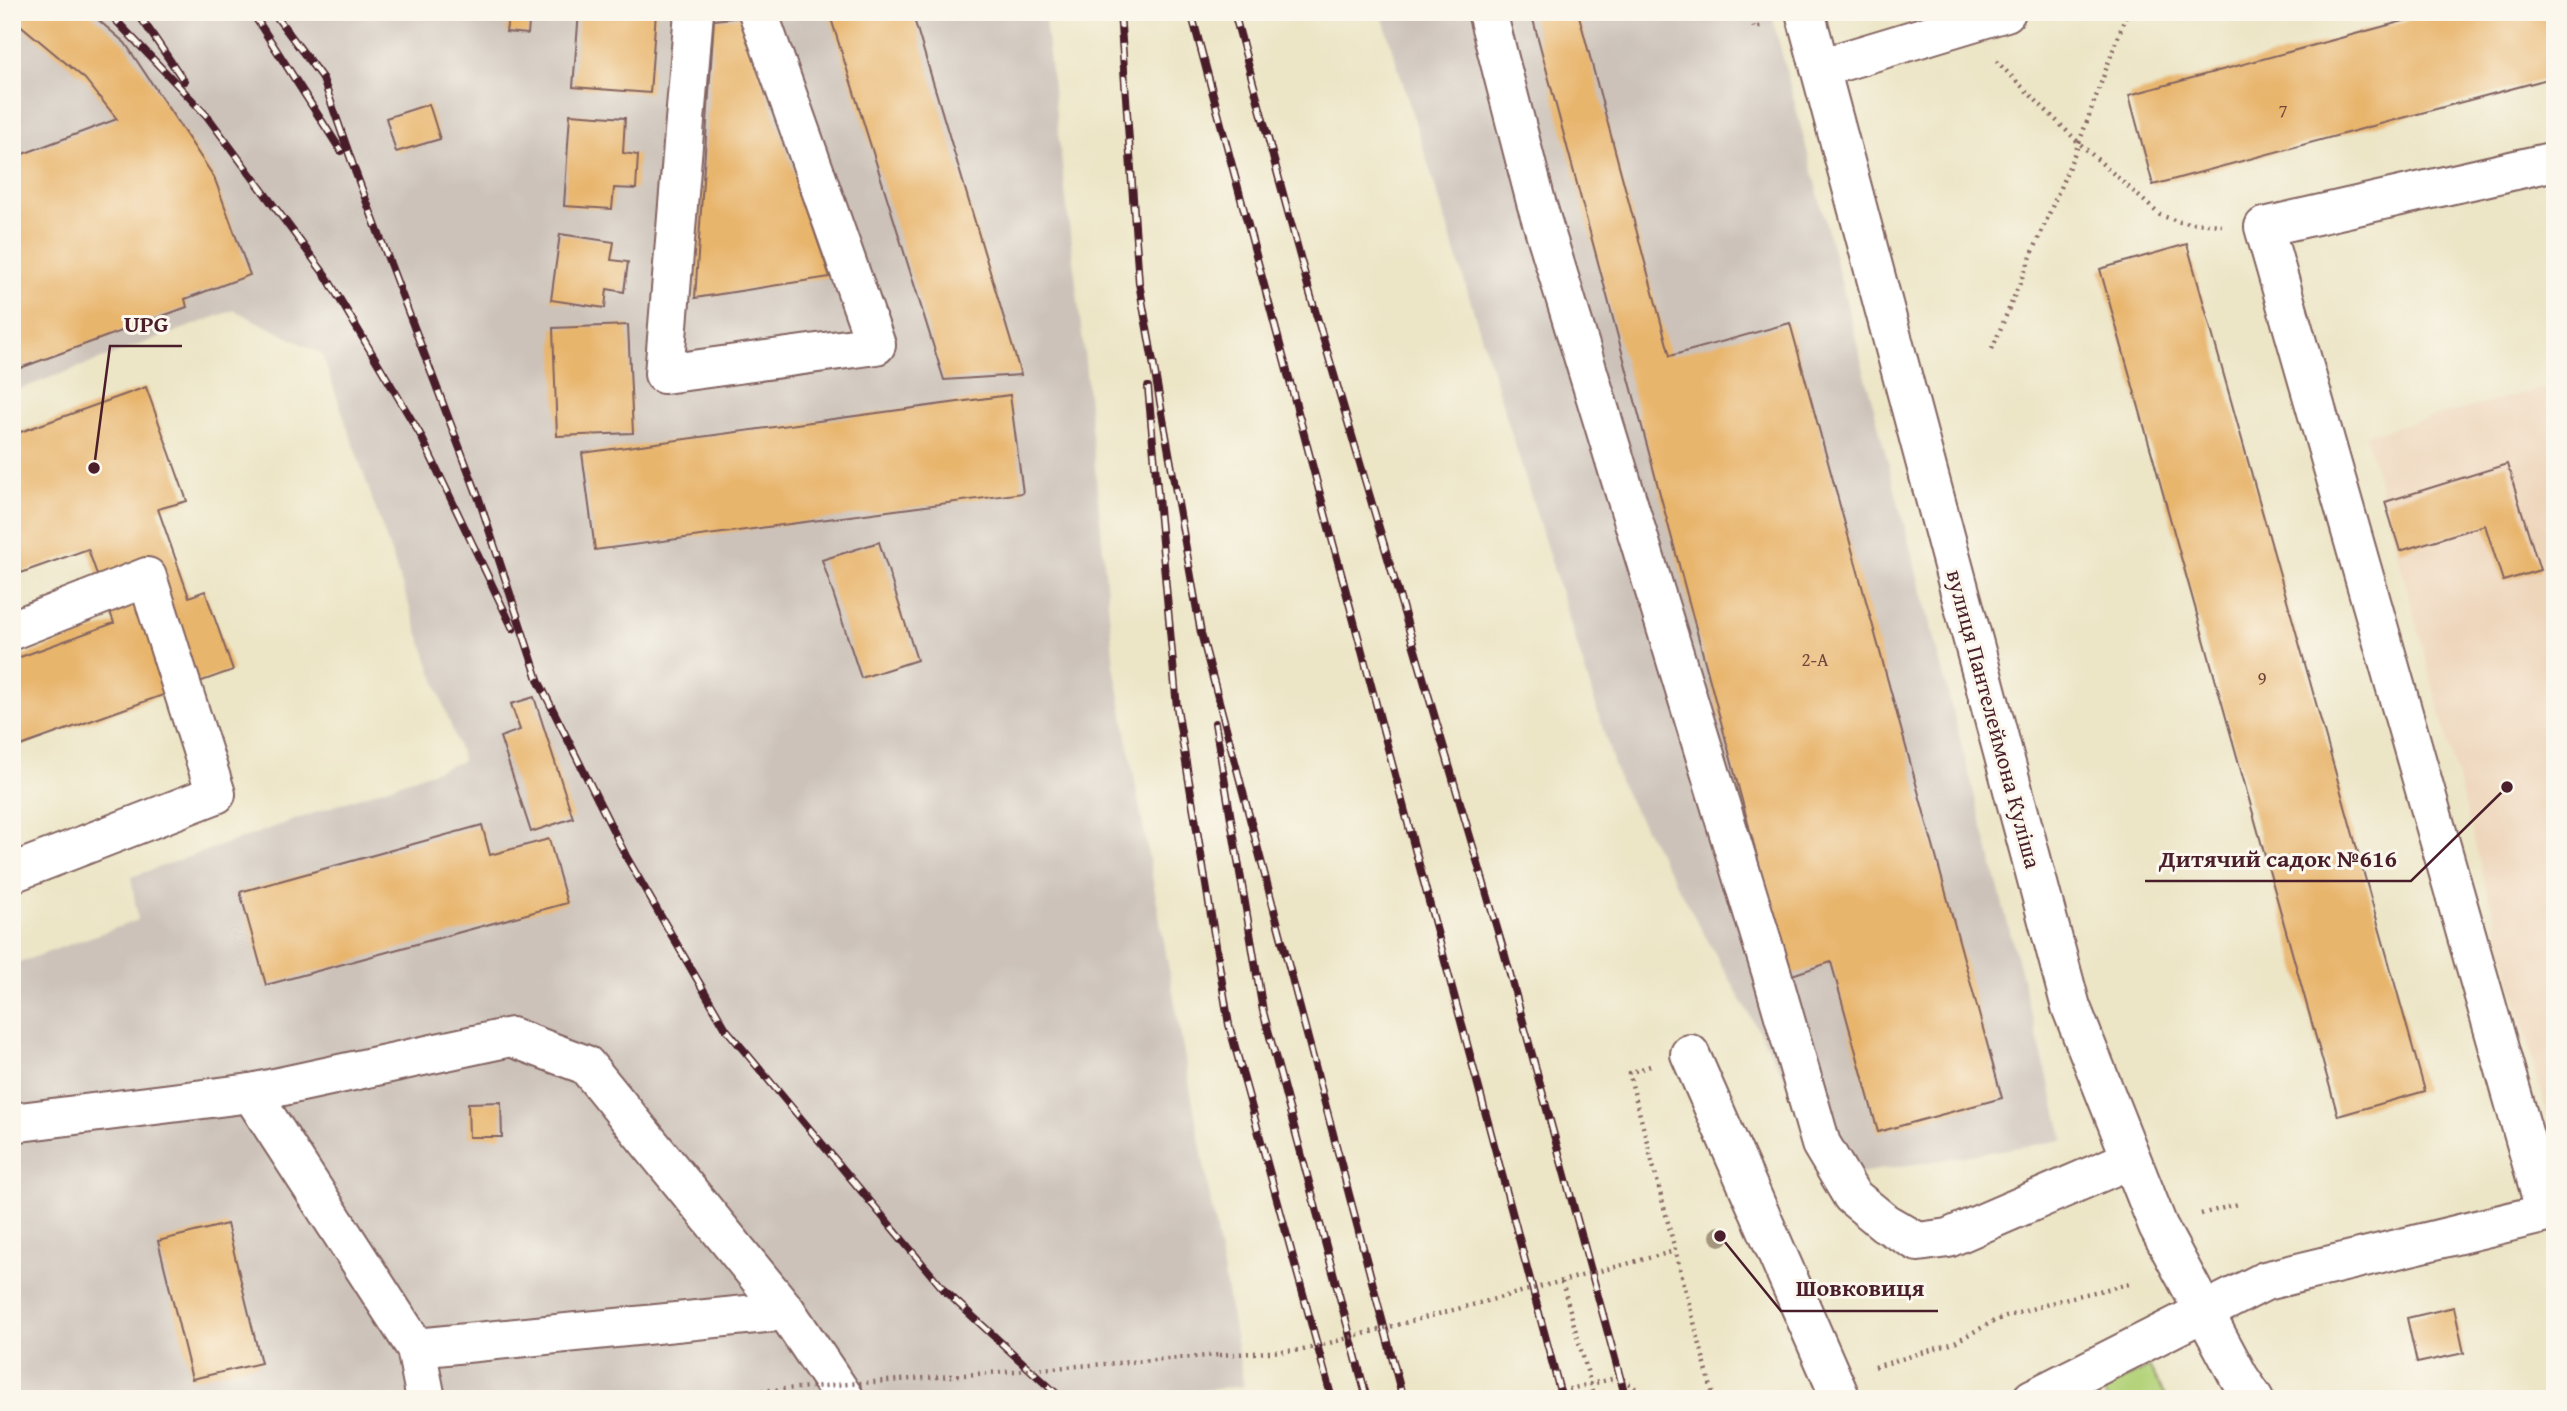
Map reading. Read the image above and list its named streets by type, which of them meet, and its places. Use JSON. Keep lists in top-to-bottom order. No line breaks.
{"streets":{"street":["вулиця Пантелеймона Куліша"]},"places":["UPG","Дитячий садок №616","Шовковиця"],"house_numbers":["7","2-А","9"]}
